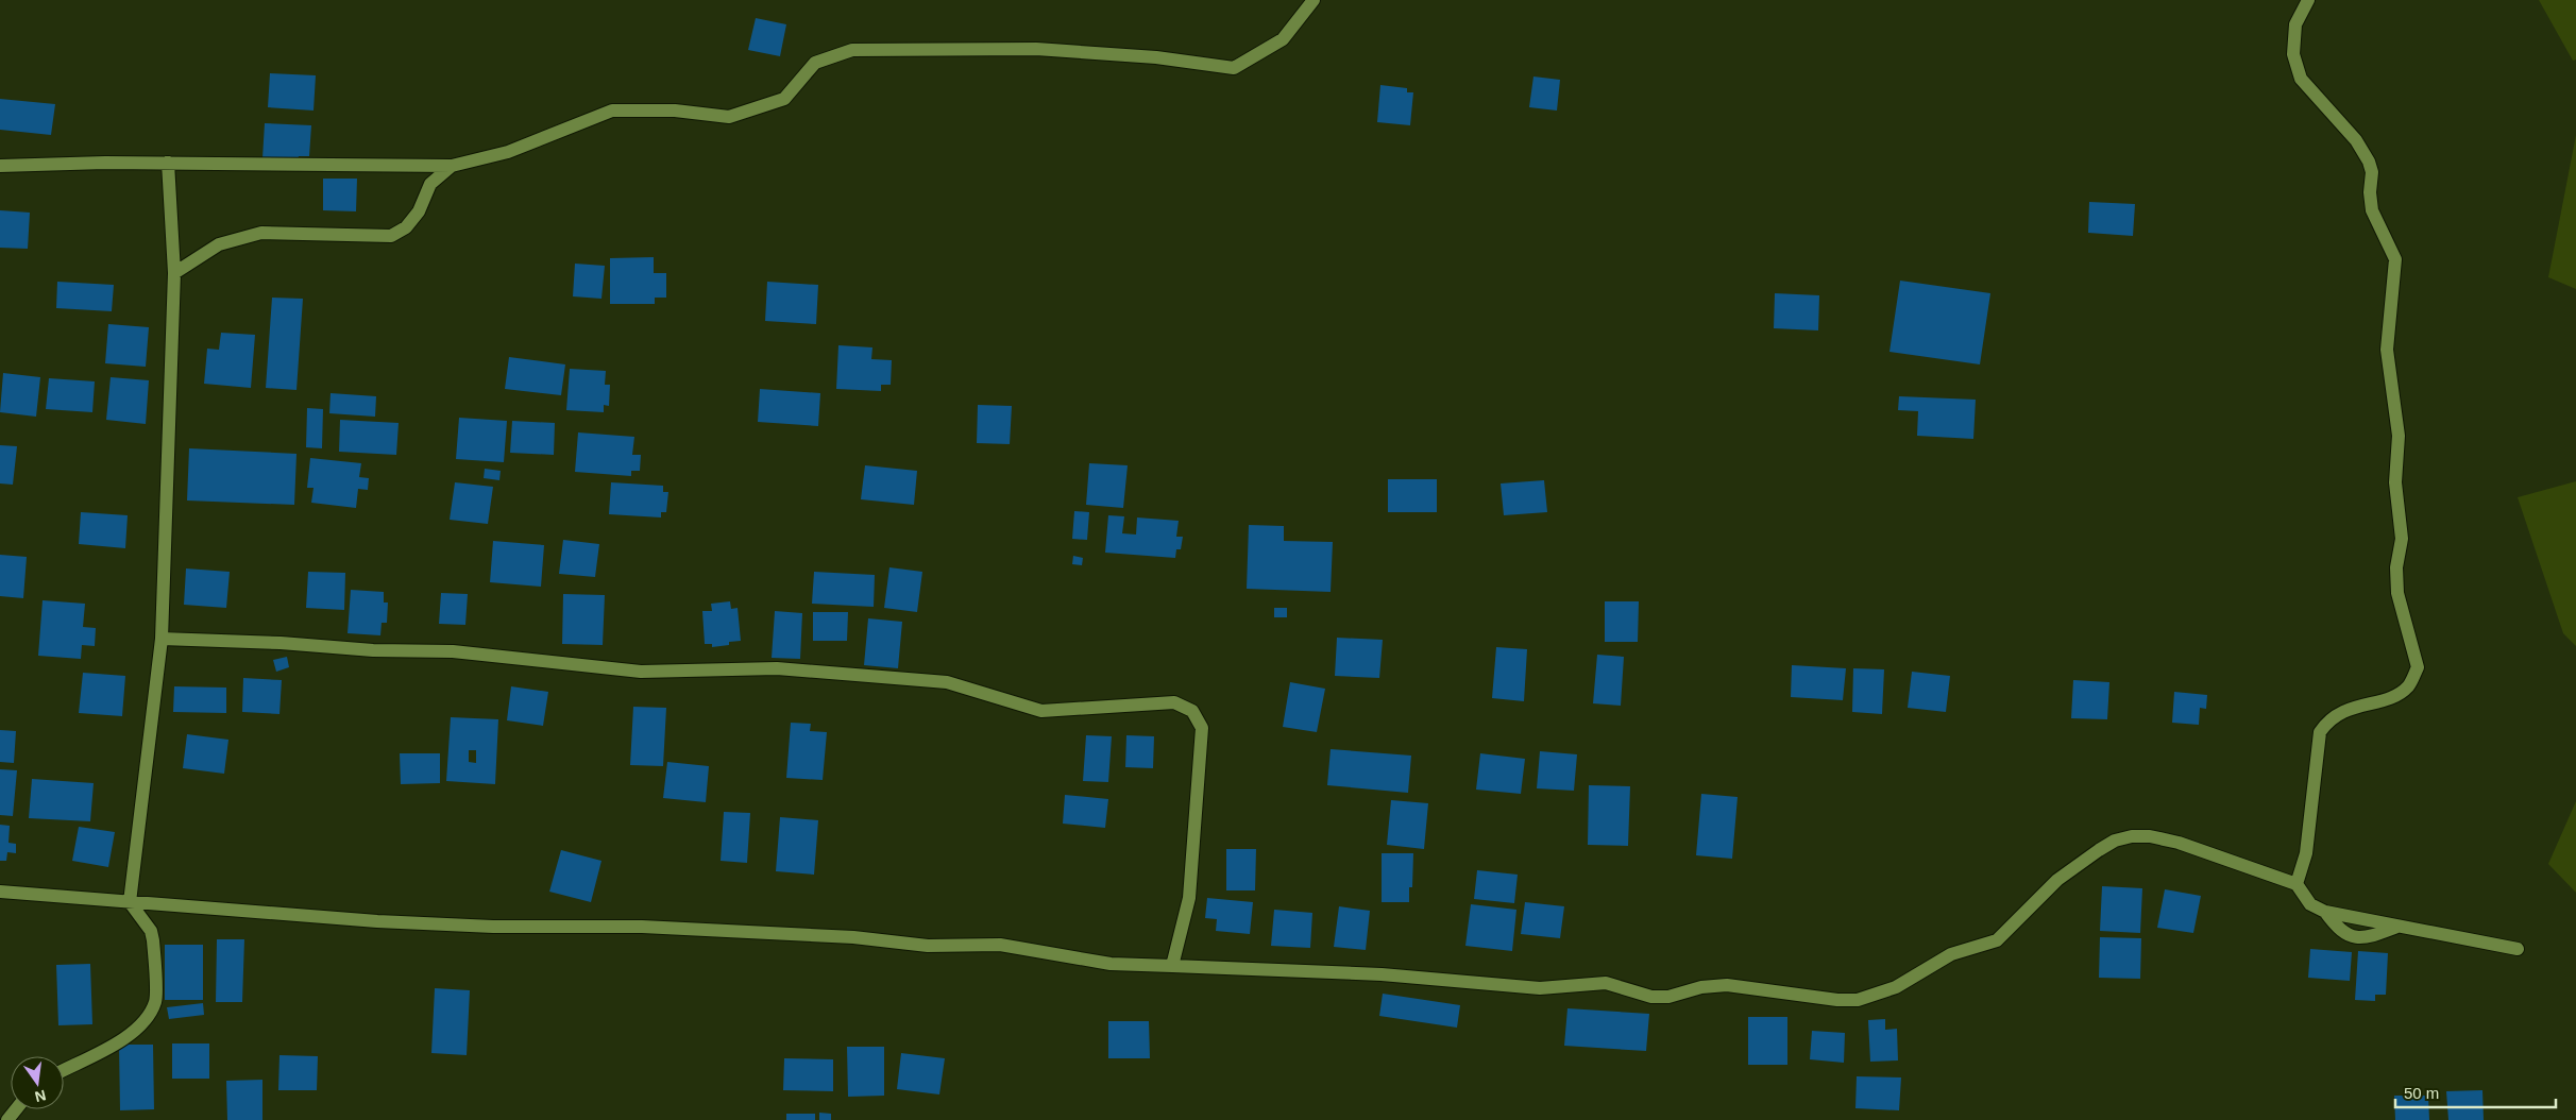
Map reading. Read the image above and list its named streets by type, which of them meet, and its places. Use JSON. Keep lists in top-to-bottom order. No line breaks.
{"scale_bar":"50 m","north":"bottom"}
